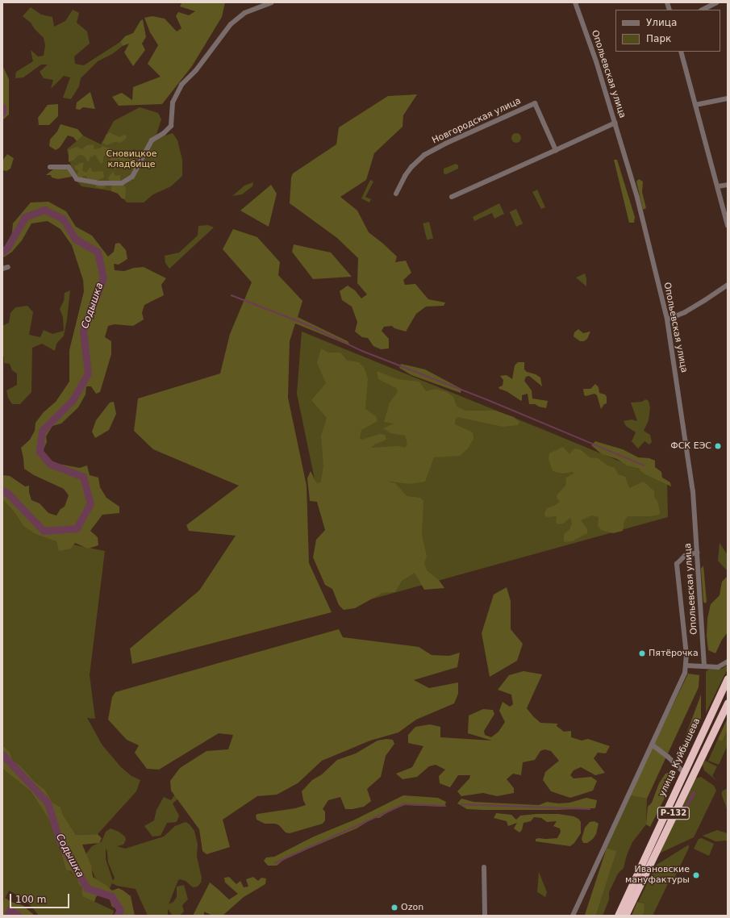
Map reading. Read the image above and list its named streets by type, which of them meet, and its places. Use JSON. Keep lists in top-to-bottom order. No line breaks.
{"streets":{"highway":["улица Куйбышева","Р-132"],"street":["Опольевская улица","Новгородская улица"]},"water":["Содышка"],"parks":["Сновицкое кладбище"],"places":["ФСК ЕЭС","Пятёрочка","Ивановские мануфактуры","Ozon"],"legend":["Улица","Парк"],"scale_bar":"100 m"}
